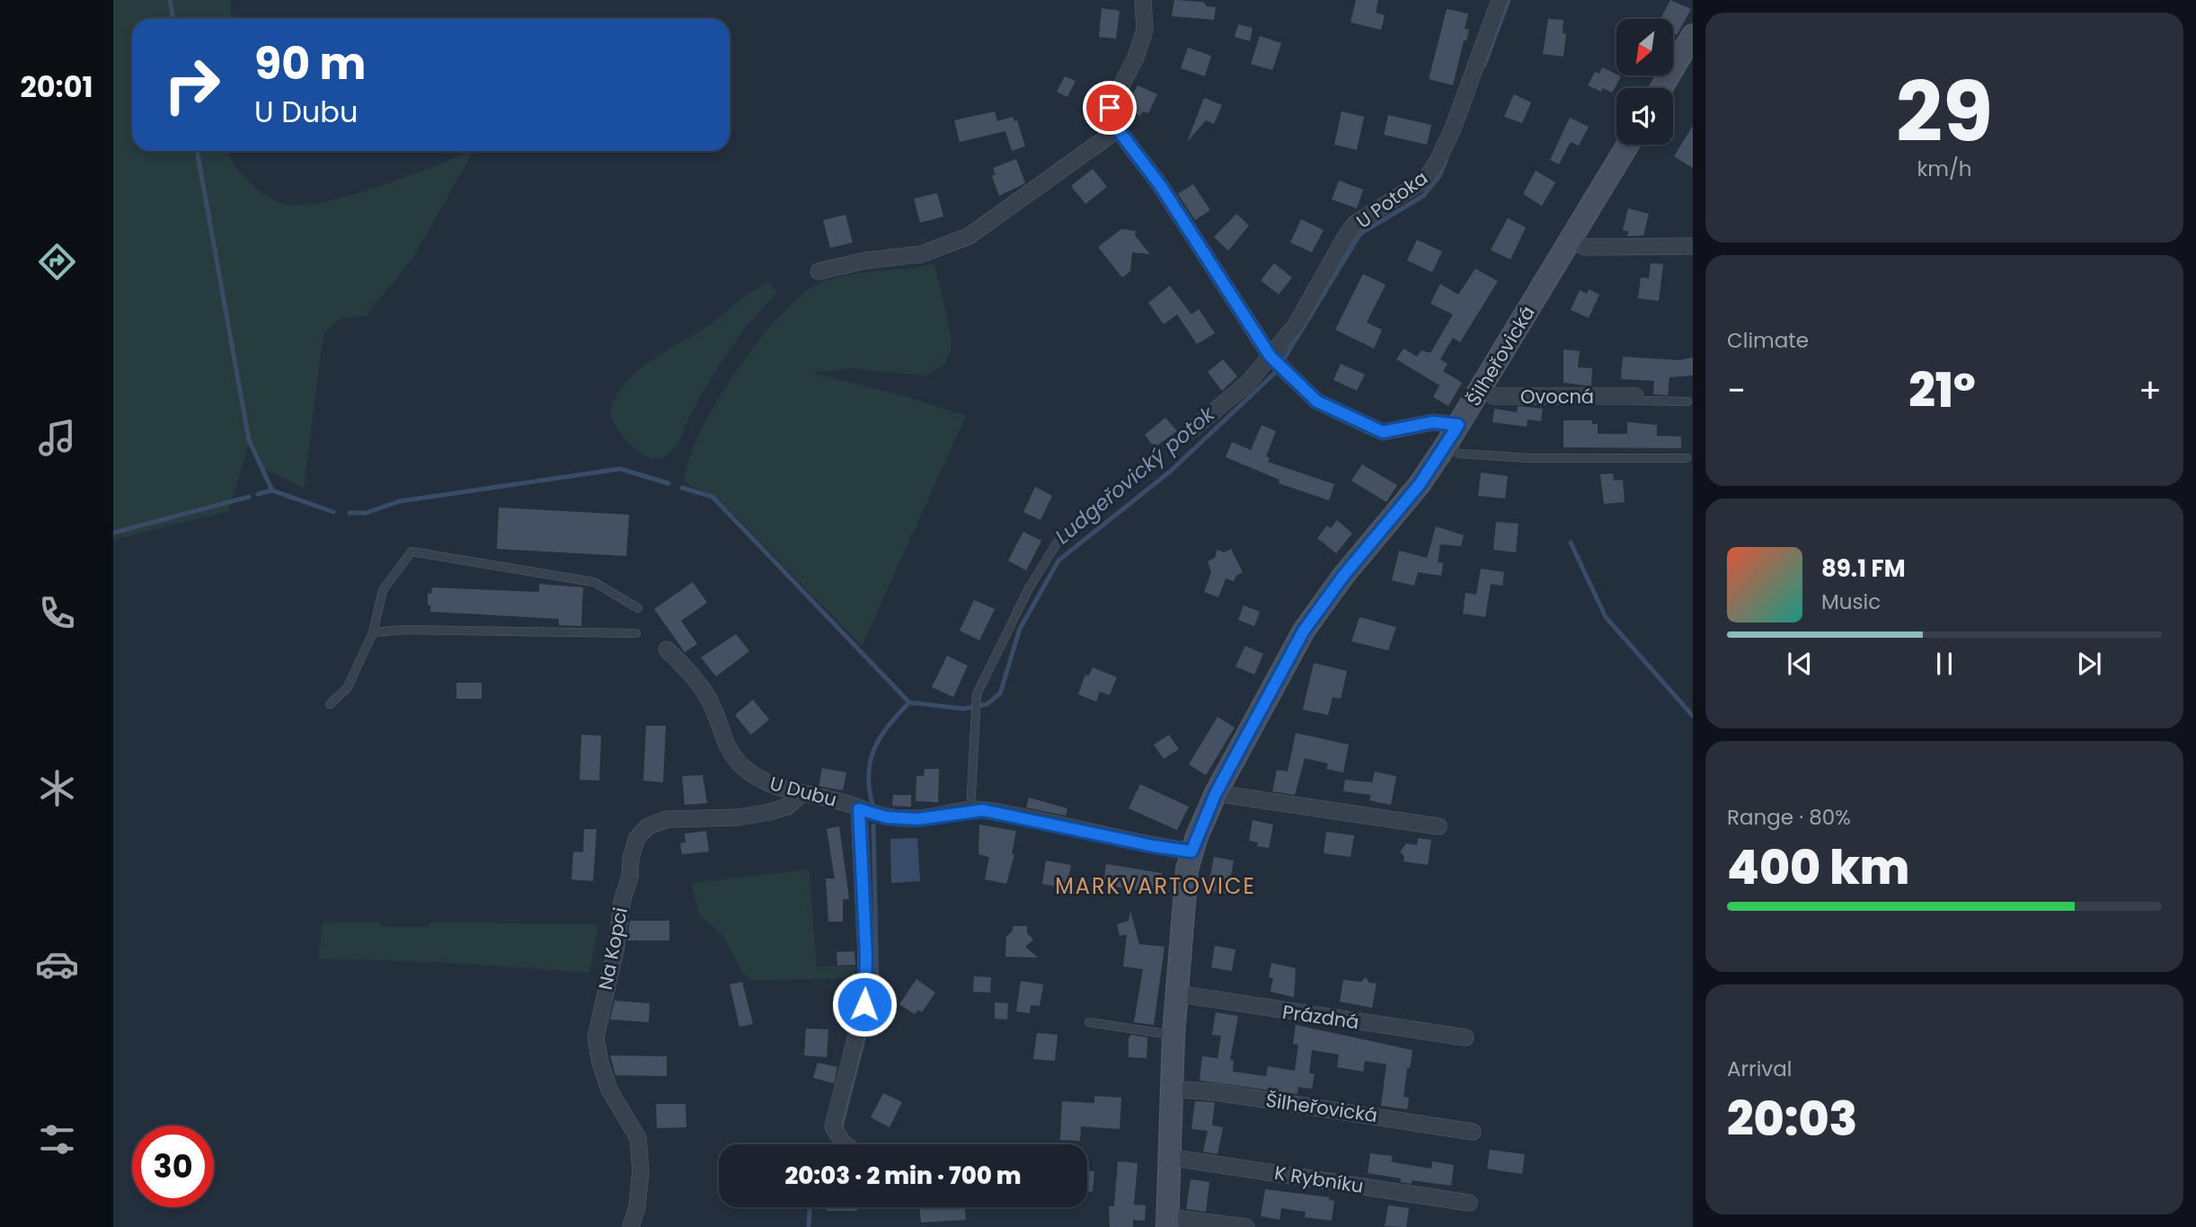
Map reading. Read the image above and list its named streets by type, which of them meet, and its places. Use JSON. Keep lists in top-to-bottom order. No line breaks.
{"streets":{"street":["U Potoka","Šilheřovická","Ovocná","U Dubu","Na Kopci","Prázdná","K Rybníku"]},"crossings":[["Šilheřovická","Ovocná"],["Šilheřovická","U Dubu"],["Šilheřovická","Prázdná"],["Šilheřovická","K Rybníku"],["U Dubu","Na Kopci"]],"districts":["MARKVARTOVICE"],"water":["Ludgeřovický potok"],"north":"bottom left","page":{"tabs":"20:01","tile":[["29","km/h"],"Climate",["Range · 80%","400 km"],["Arrival","20:03"]],"turn":["90 m","U Dubu"],"heat":["−","21°","+"],"song":["89.1 FM","Music"],"limit":"30","trip":"20:03 · 2 min · 700 m"}}
